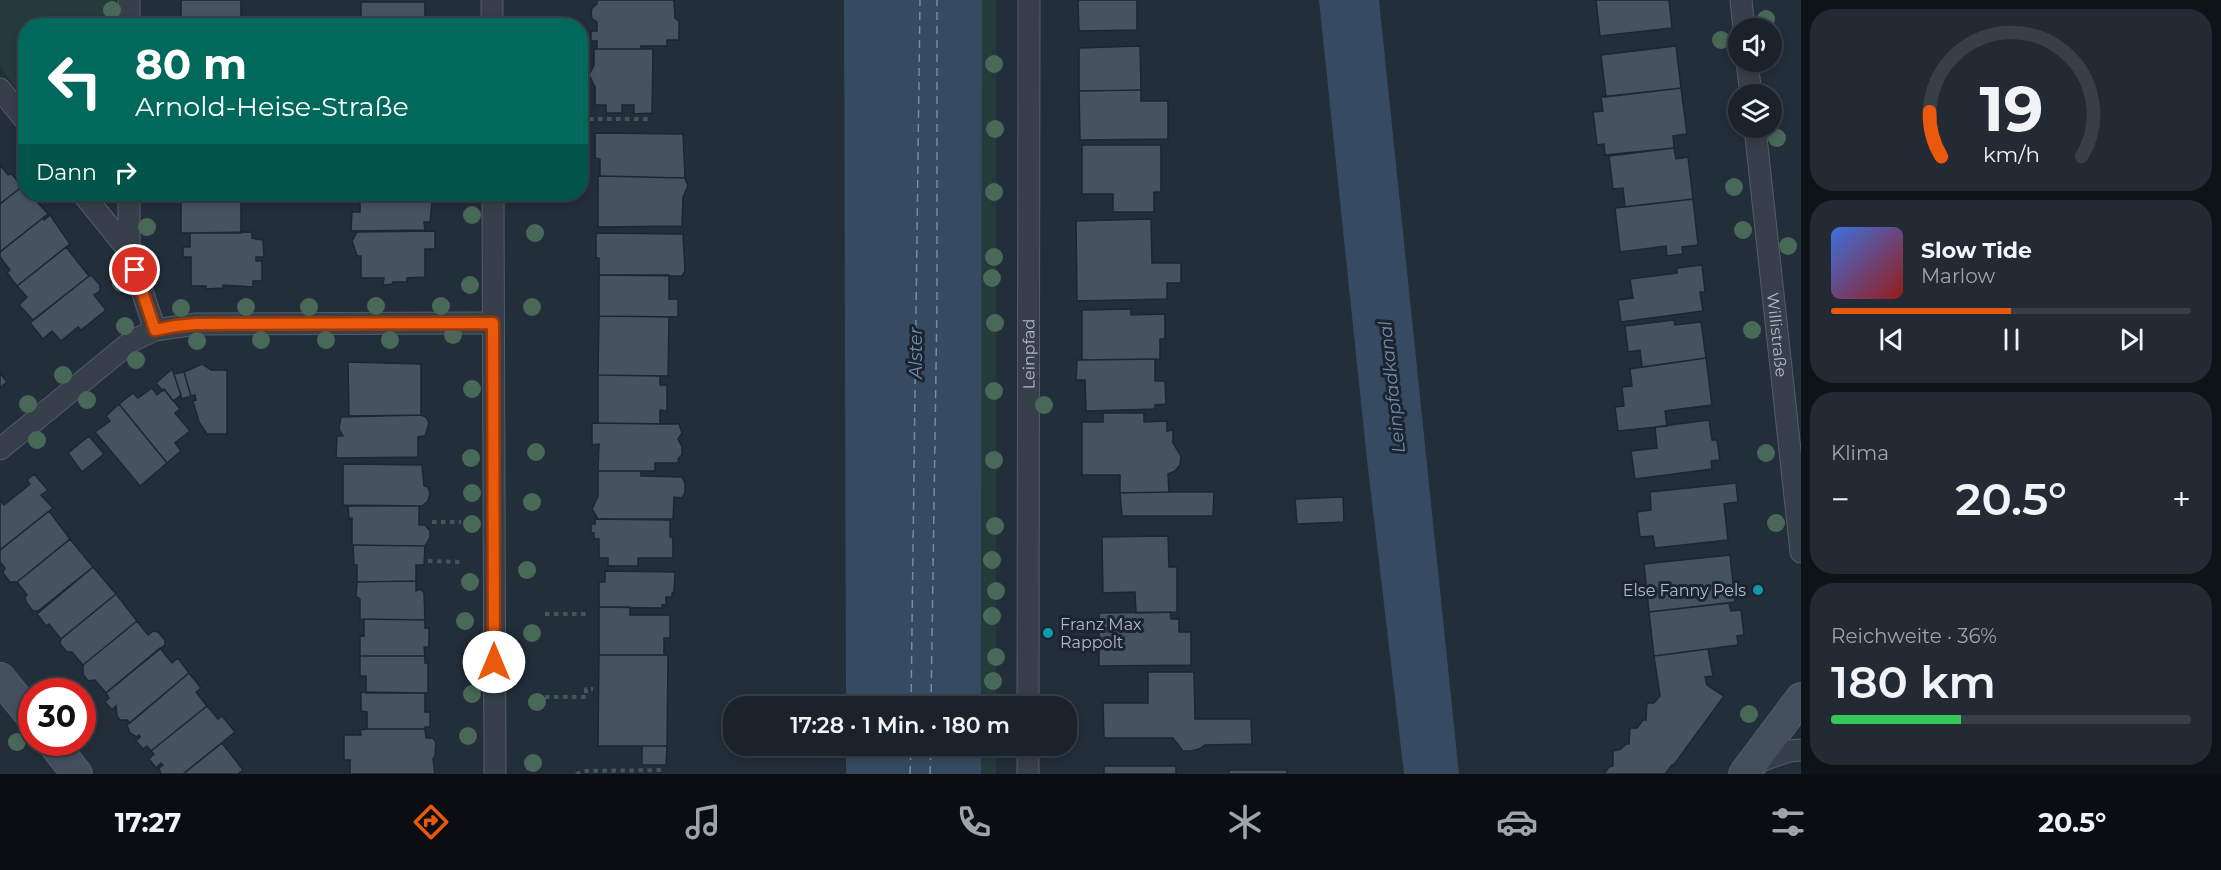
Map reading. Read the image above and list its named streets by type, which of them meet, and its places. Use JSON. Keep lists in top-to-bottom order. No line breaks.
{"streets":{"street":["Willistraße","Leinpfad"]},"water":["Alster","Leinpfadkanal"],"places":["Else Fanny Pels","Franz Max Rappolt"],"page":{"turn":["80 m","Arnold-Heise-Straße"],"then":"Dann","song":["Slow Tide","Marlow"],"tile":["Klima",["Reichweite · 36%","180 km"]],"heat":["−","20.5°","+"],"limit":"30","trip":"17:28 · 1 Min. · 180 m","tabs":["17:27","20.5°"],"gauge":["19","km/h"]}}
